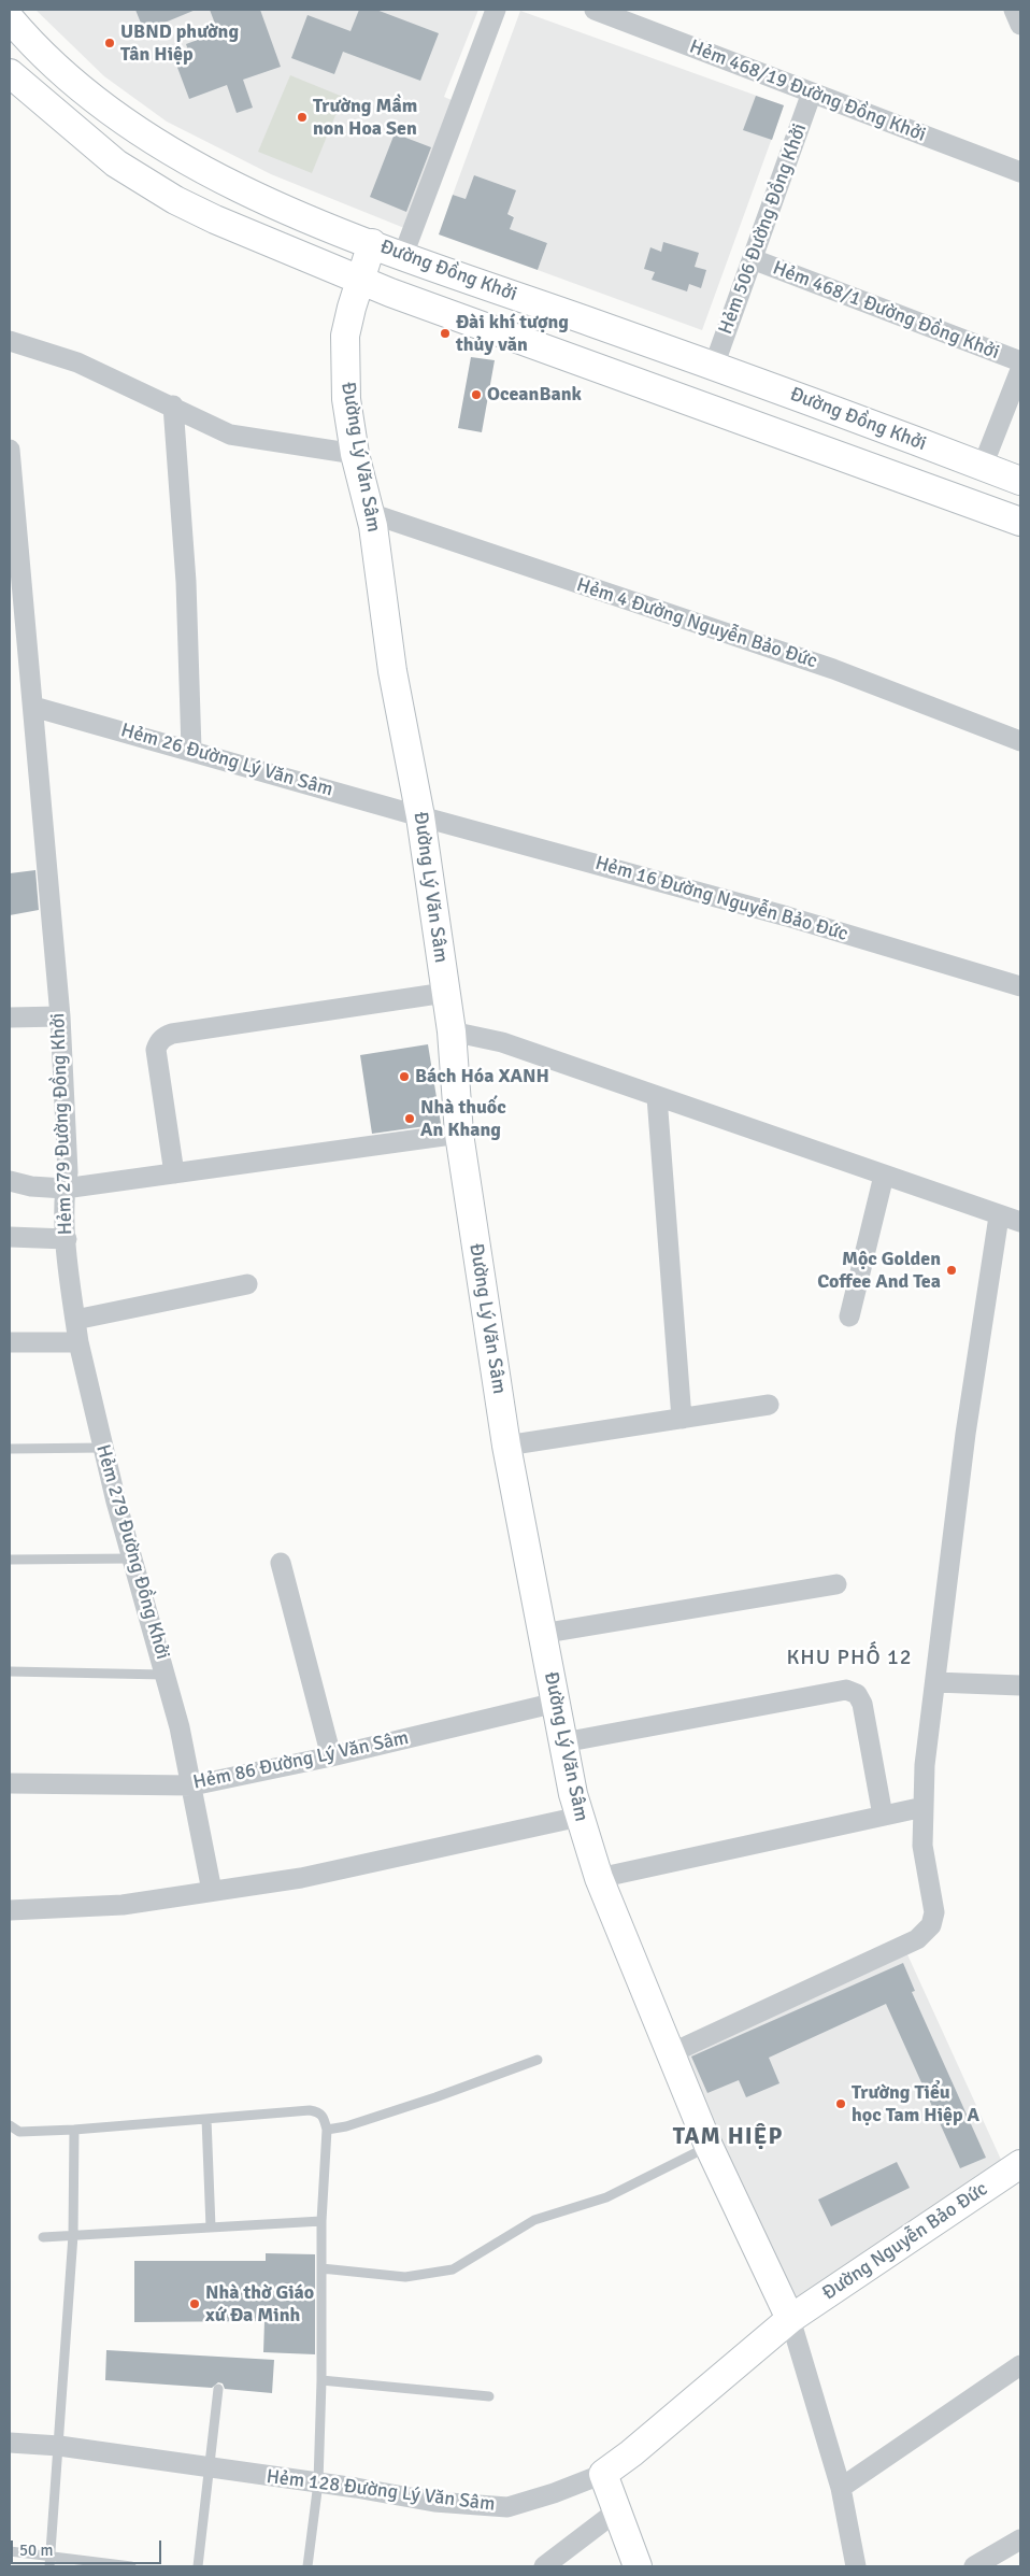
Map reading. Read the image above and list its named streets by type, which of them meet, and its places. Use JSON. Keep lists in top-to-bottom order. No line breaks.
{"streets":{"street":["Hẻm 468/19 Đường Đồng Khởi","Hẻm 506 Đường Đồng Khởi","Đường Đồng Khởi","Hẻm 468/1 Đường Đồng Khởi","Đường Lý Văn Sâm","Hẻm 4 Đường Nguyễn Bảo Đức","Hẻm 26 Đường Lý Văn Sâm","Hẻm 16 Đường Nguyễn Bảo Đức","Hẻm 279 Đường Đồng Khởi","Hẻm 86 Đường Lý Văn Sâm","Đường Nguyễn Bảo Đức","Hẻm 128 Đường Lý Văn Sâm"]},"crossings":[["Hẻm 468/19 Đường Đồng Khởi","Hẻm 506 Đường Đồng Khởi"],["Hẻm 506 Đường Đồng Khởi","Đường Đồng Khởi"],["Hẻm 506 Đường Đồng Khởi","Hẻm 468/1 Đường Đồng Khởi"],["Đường Đồng Khởi","Đường Lý Văn Sâm"],["Đường Lý Văn Sâm","Hẻm 4 Đường Nguyễn Bảo Đức"],["Đường Lý Văn Sâm","Hẻm 26 Đường Lý Văn Sâm"],["Đường Lý Văn Sâm","Hẻm 16 Đường Nguyễn Bảo Đức"],["Đường Lý Văn Sâm","Hẻm 86 Đường Lý Văn Sâm"],["Đường Lý Văn Sâm","Đường Nguyễn Bảo Đức"],["Đường Lý Văn Sâm","Hẻm 128 Đường Lý Văn Sâm"],["Hẻm 26 Đường Lý Văn Sâm","Hẻm 16 Đường Nguyễn Bảo Đức"],["Hẻm 26 Đường Lý Văn Sâm","Hẻm 279 Đường Đồng Khởi"],["Hẻm 279 Đường Đồng Khởi","Hẻm 86 Đường Lý Văn Sâm"],["Đường Nguyễn Bảo Đức","Hẻm 128 Đường Lý Văn Sâm"]],"districts":["KHU PHỐ 12","TAM HIỆP"],"places":["UBND phường Tân Hiệp","Trường Mầm non Hoa Sen","Đài khí tượng thủy văn","OceanBank","Bách Hóa XANH","Nhà thuốc An Khang","Mộc Golden Coffee And Tea","Trường Tiểu học Tam Hiệp A","Nhà thờ Giáo xứ Đa Minh"],"scale_bar":"50 m"}
